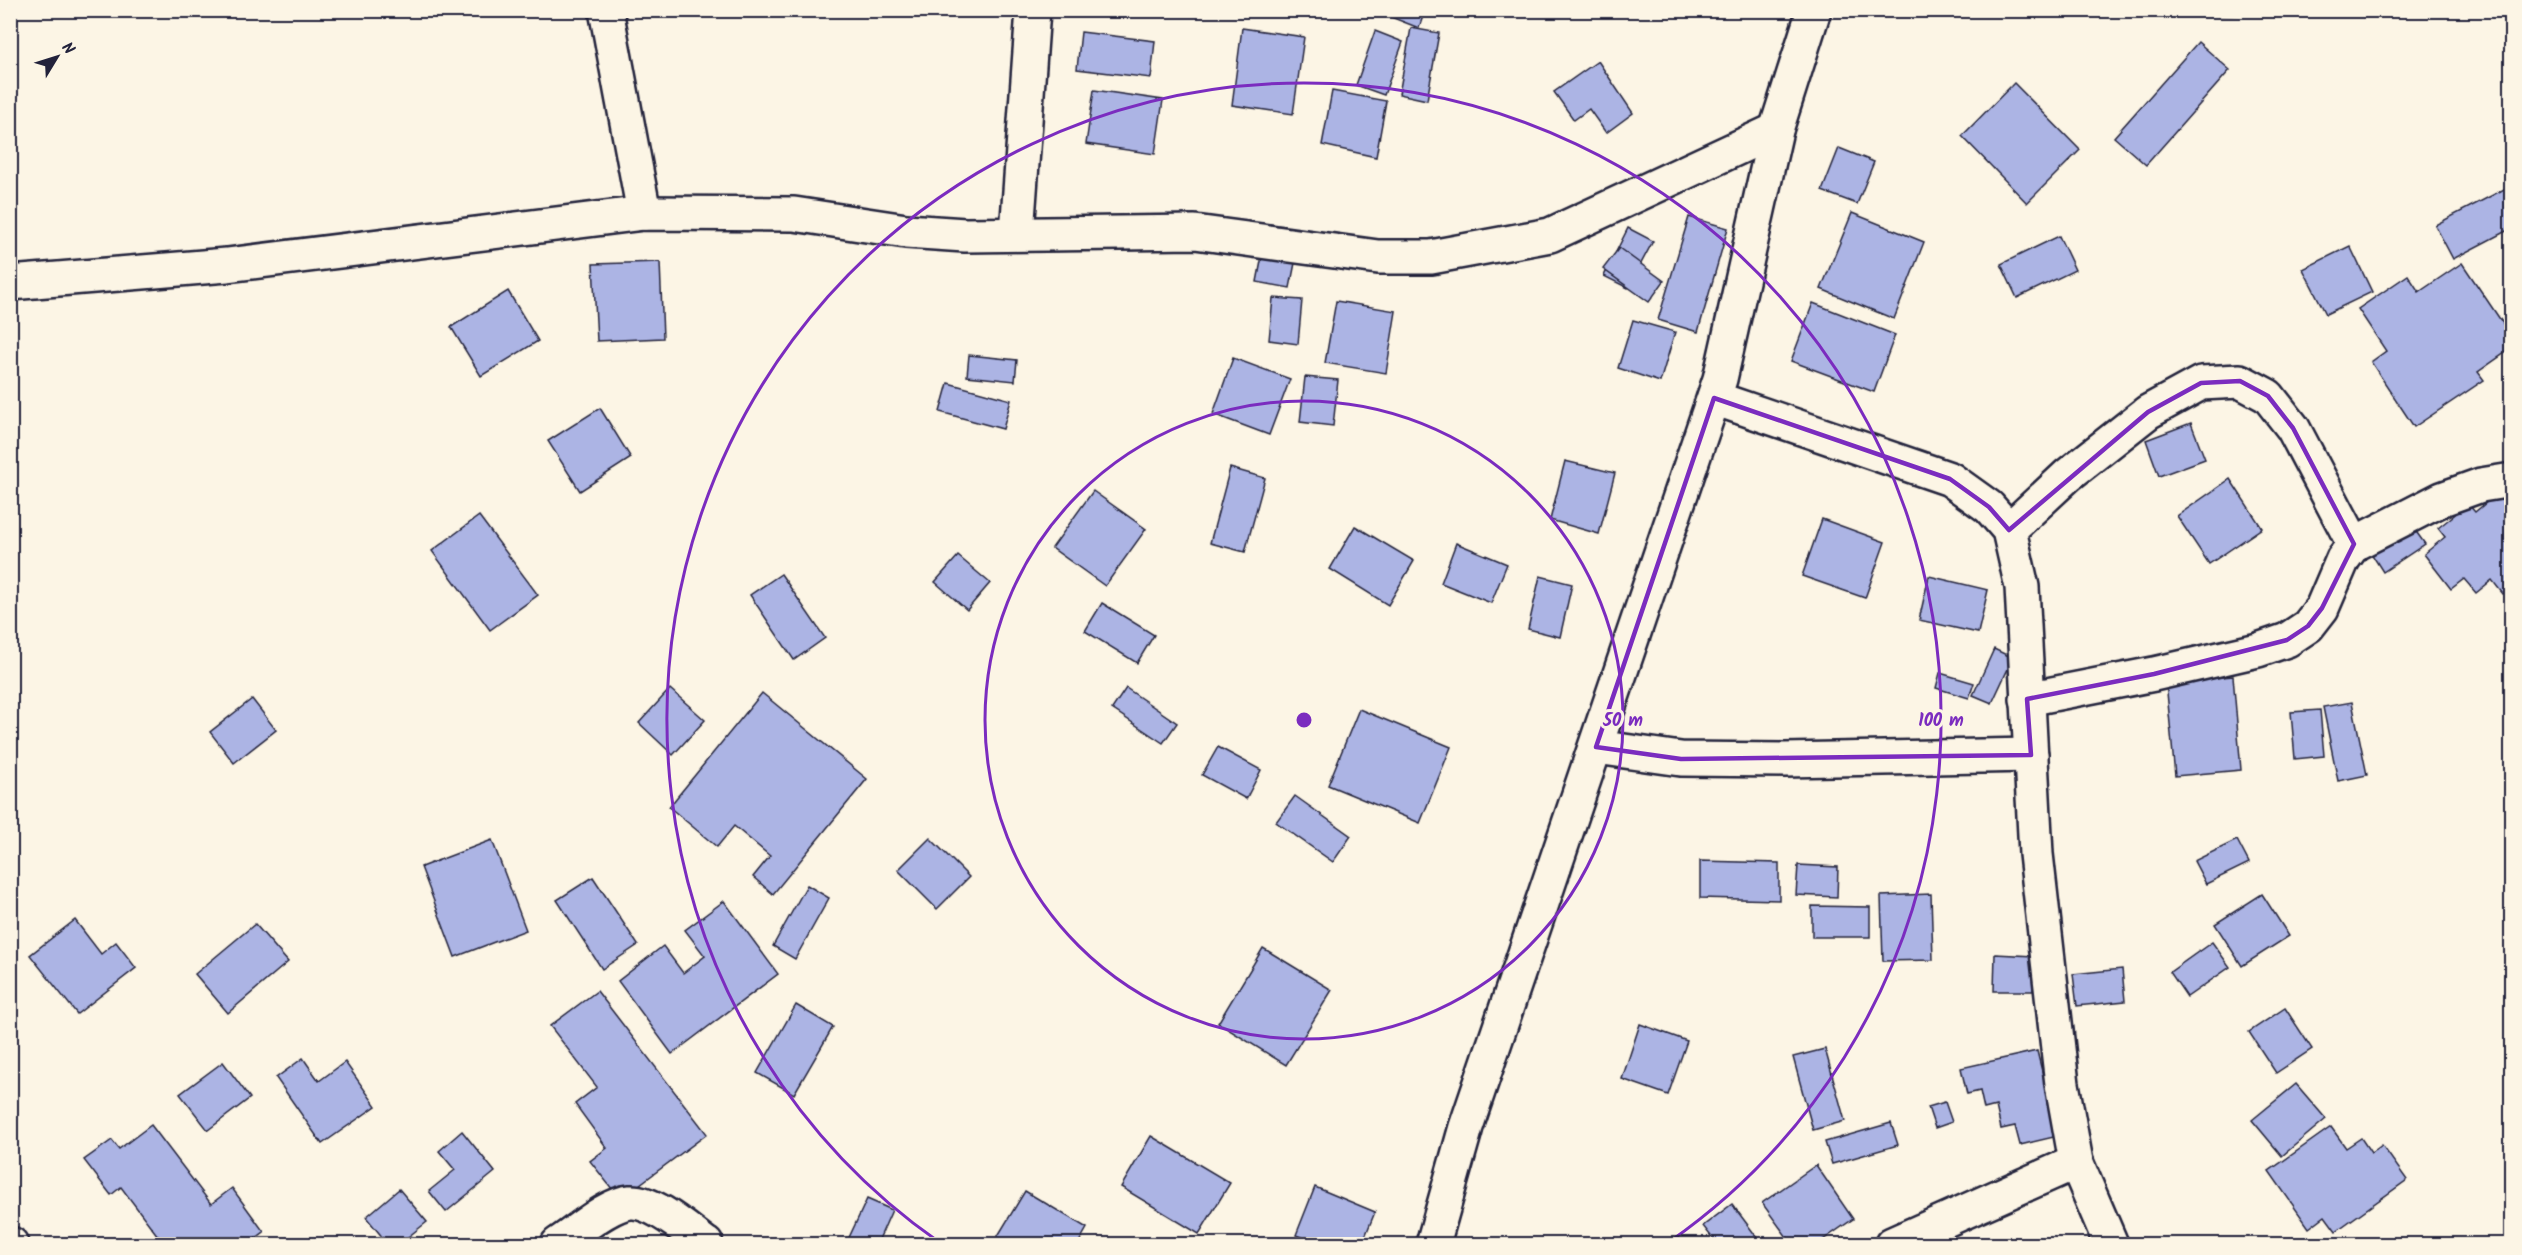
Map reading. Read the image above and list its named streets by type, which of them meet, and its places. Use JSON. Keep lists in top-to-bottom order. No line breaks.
{"north":"top right","rings":["50 m","100 m"]}
